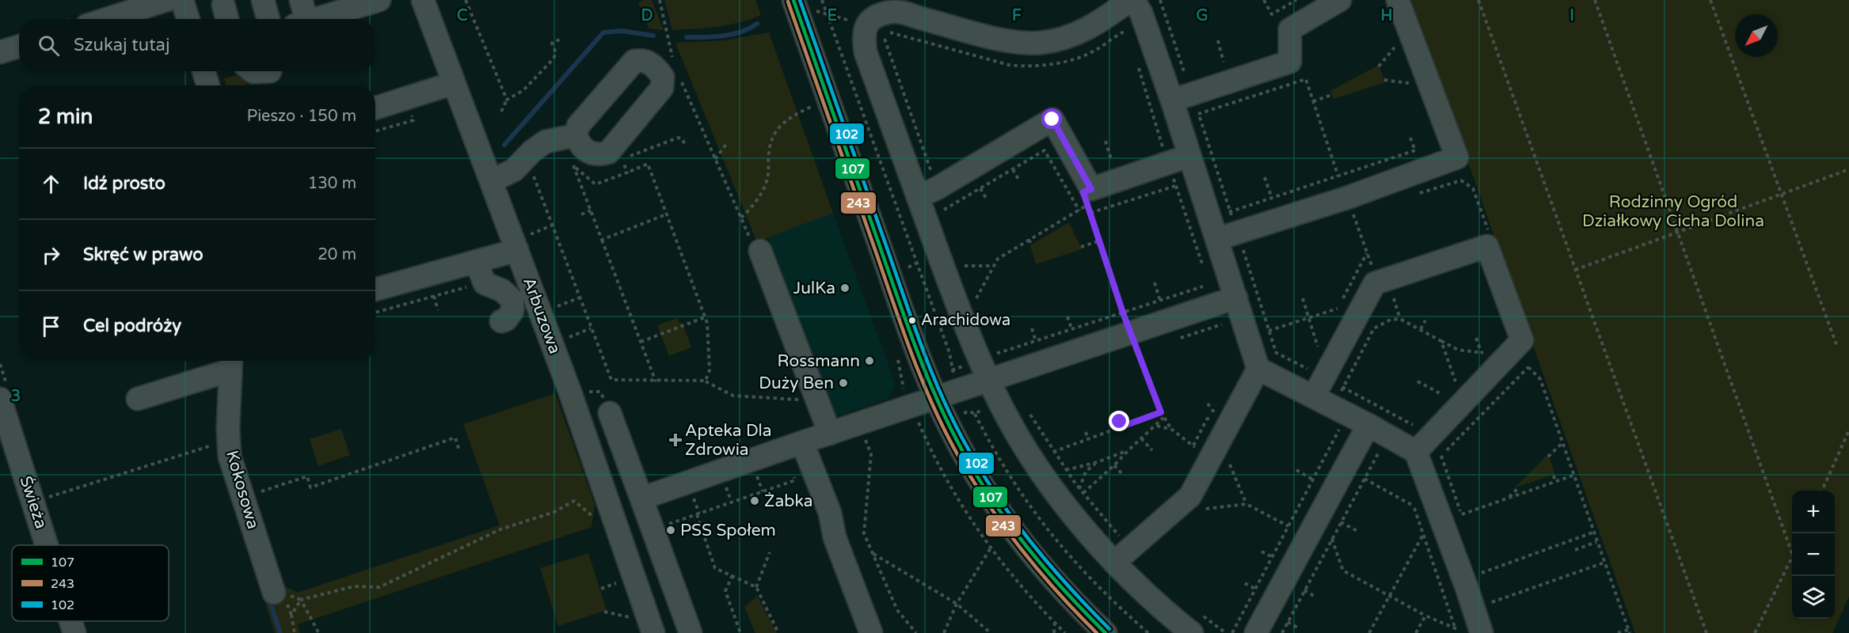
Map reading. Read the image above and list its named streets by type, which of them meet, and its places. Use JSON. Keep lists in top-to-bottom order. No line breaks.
{"streets":{"street":["Arbuzowa","Kokosowa","Świeża"]},"parks":["Rodzinny Ogród Działkowy Cicha Dolina"],"places":{"other":["JulKa","Arachidowa","Rossmann","Duży Ben","Żabka","PSS Społem"],"health":["Apteka Dla Zdrowia"]},"lines":["transit line 107","transit line 102","transit line 243"],"legend":["107","243","102"],"north":"bottom left","page":{"search":"Szukaj tutaj","heading":["2 min","Pieszo · 150 m"],"list":[["Idź prosto","130 m"],["Skręć w prawo","20 m"],"Cel podróży"],"map_buttons":["+","−"]},"grid":{"columns":["C","D","E","F","G","H","I"],"rows":["3"]}}
